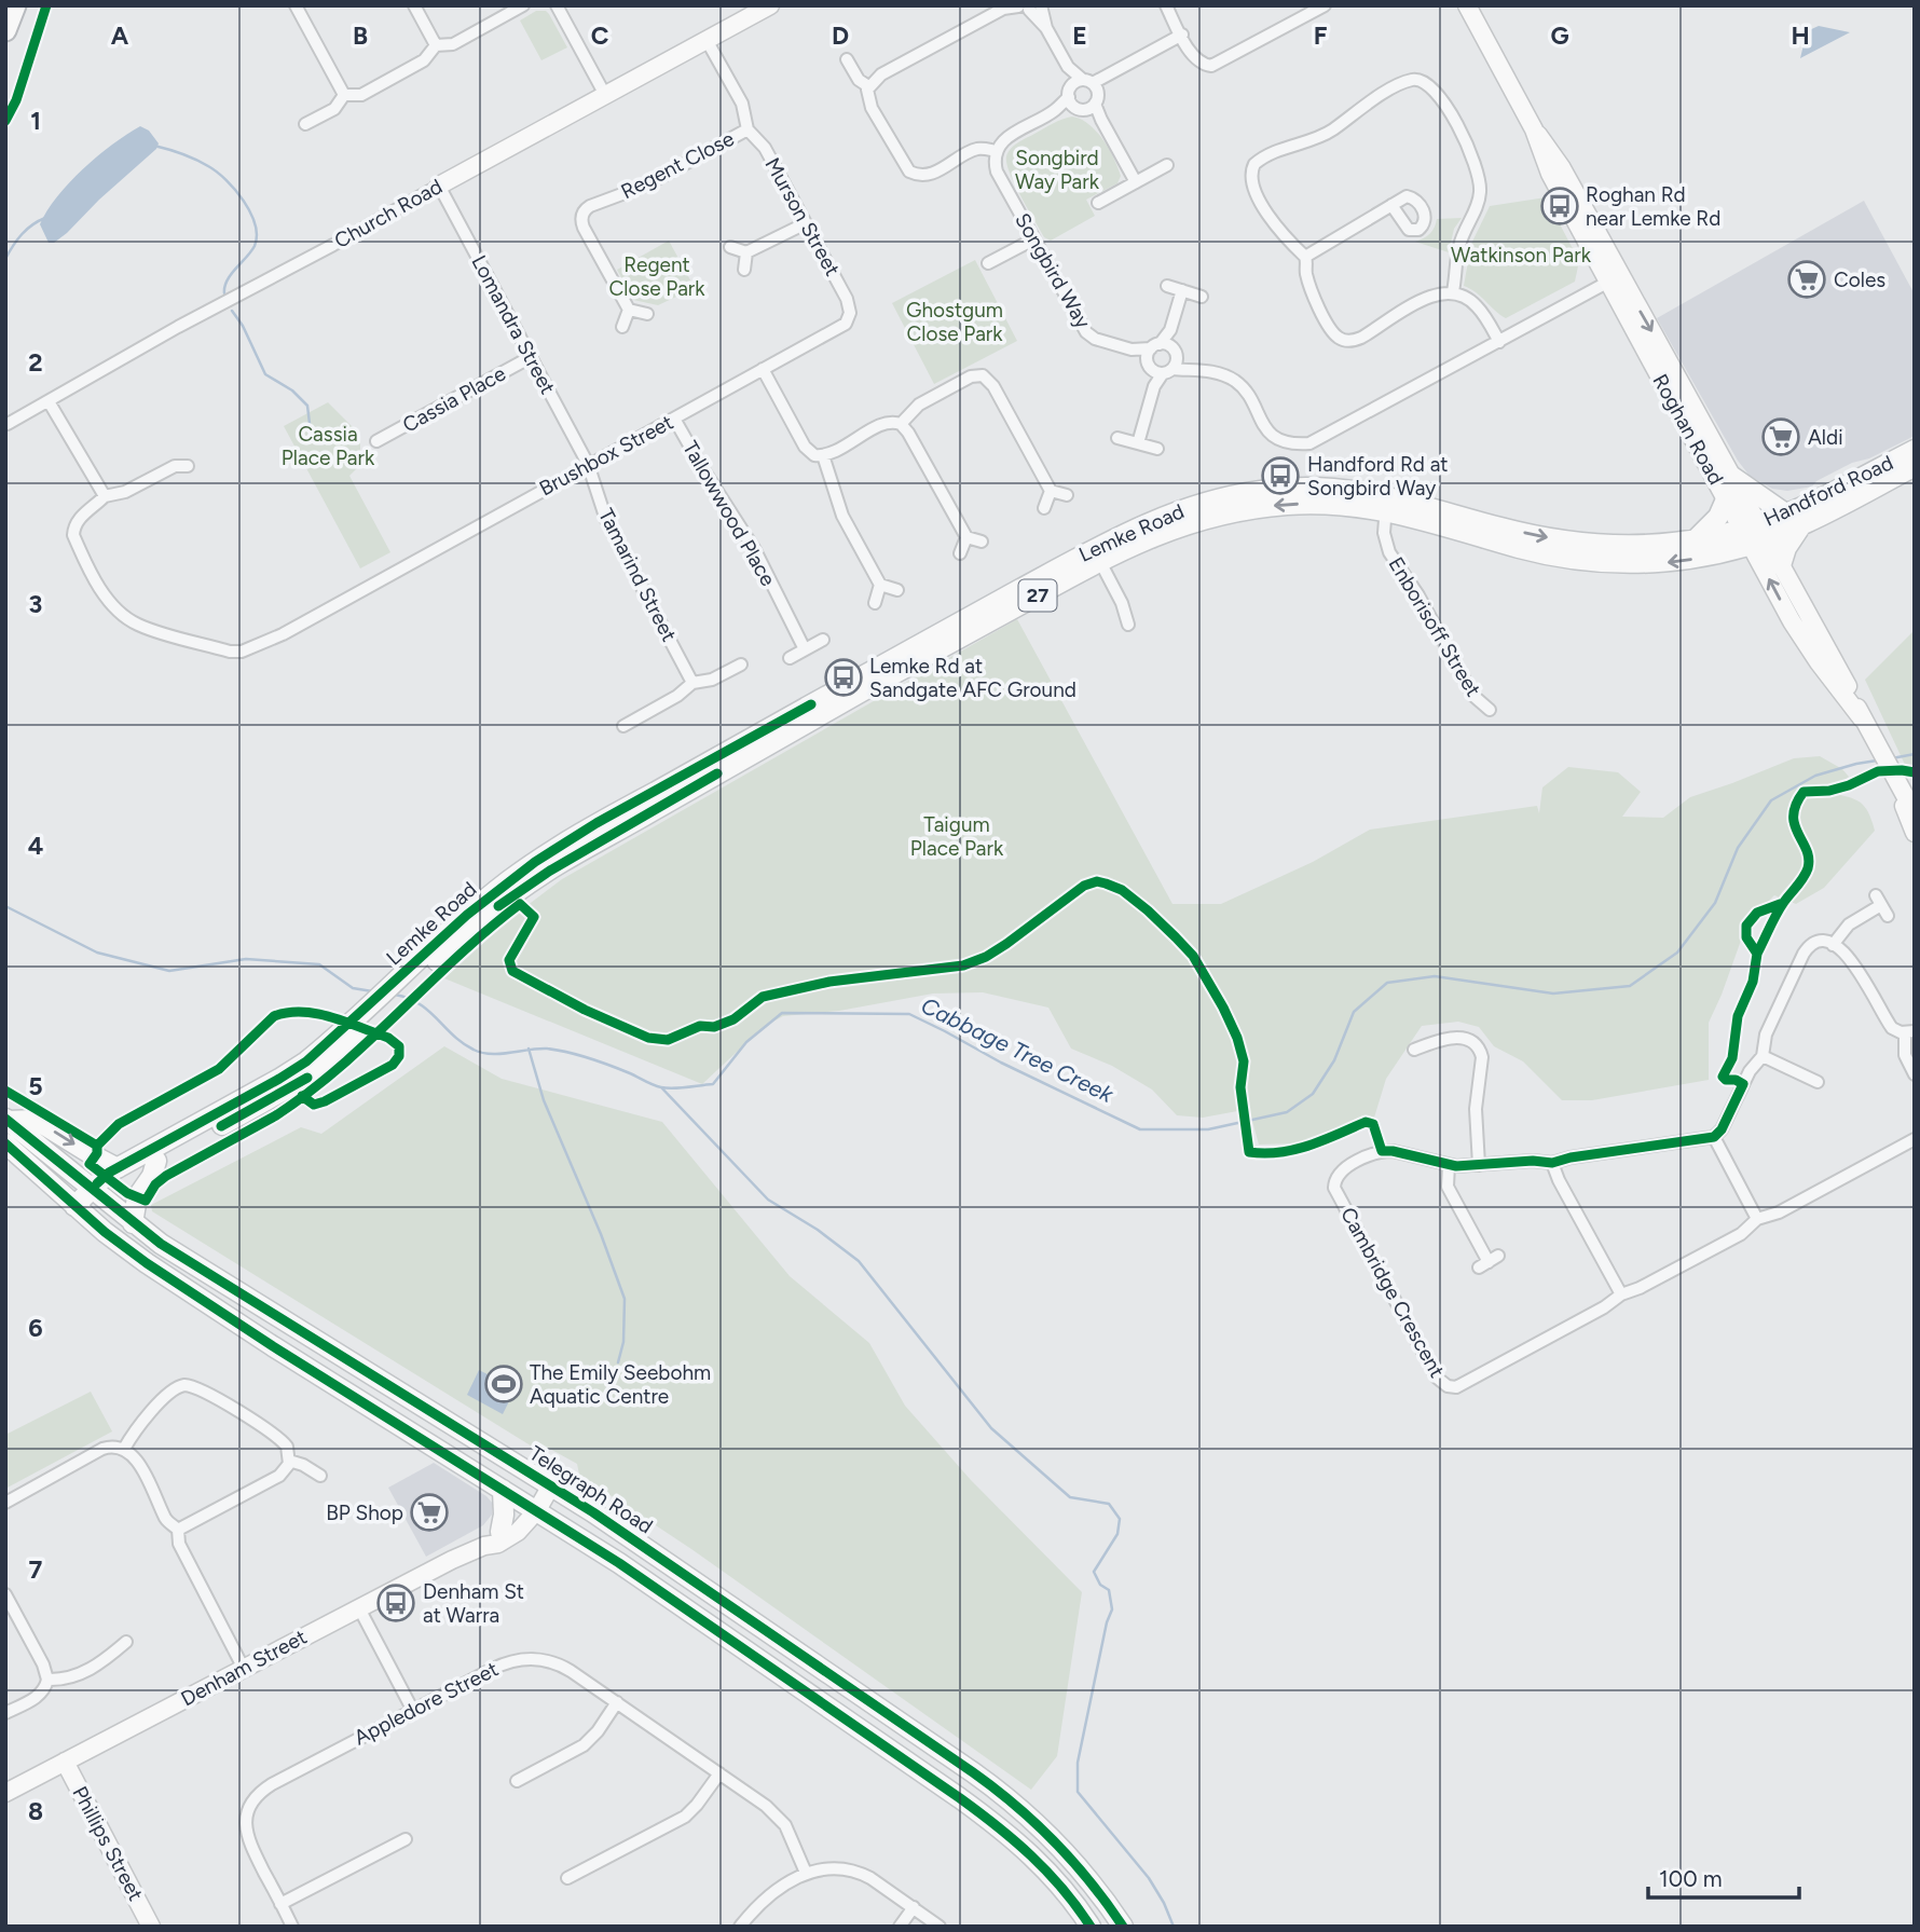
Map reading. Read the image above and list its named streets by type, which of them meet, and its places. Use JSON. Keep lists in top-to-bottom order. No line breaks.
{"streets":{"main road":["Church Road","Roghan Road","Handford Road","Lemke Road","27","Telegraph Road","Denham Street","Phillips Street"],"street":["Regent Close","Murson Street","Songbird Way","Lomandra Street","Cassia Place","Brushbox Street","Tallowwood Place","Tamarind Street","Enborisoff Street","Cambridge Crescent","Appledore Street"]},"crossings":[["Regent Close","Murson Street"],["Church Road","Murson Street"],["Church Road","Lomandra Street"],["Murson Street","Brushbox Street"],["Lomandra Street","Cassia Place"],["Lomandra Street","Brushbox Street"],["Lomandra Street","Tamarind Street"],["Roghan Road","Handford Road"],["Roghan Road","Lemke Road"],["Brushbox Street","Tallowwood Place"],["Brushbox Street","Tamarind Street"],["Handford Road","Lemke Road"],["Lemke Road","Enborisoff Street"],["Lemke Road","Telegraph Road"],["Telegraph Road","Denham Street"],["Denham Street","Phillips Street"]],"water":["Cabbage Tree Creek"],"parks":["Songbird Way Park","Watkinson Park","Regent Close Park","Ghostgum Close Park","Cassia Place Park","Taigum Place Park"],"places":{"bus stop":["Roghan Rd near Lemke Rd","Handford Rd at Songbird Way","Lemke Rd at Sandgate AFC Ground","Denham St at Warra"],"supermarket":["Coles","Aldi","BP Shop"],"sports":["The Emily Seebohm Aquatic Centre"]},"scale_bar":"100 m","grid":{"columns":["A","B","C","D","E","F","G","H"],"rows":["1","2","3","4","5","6","7","8"]}}
